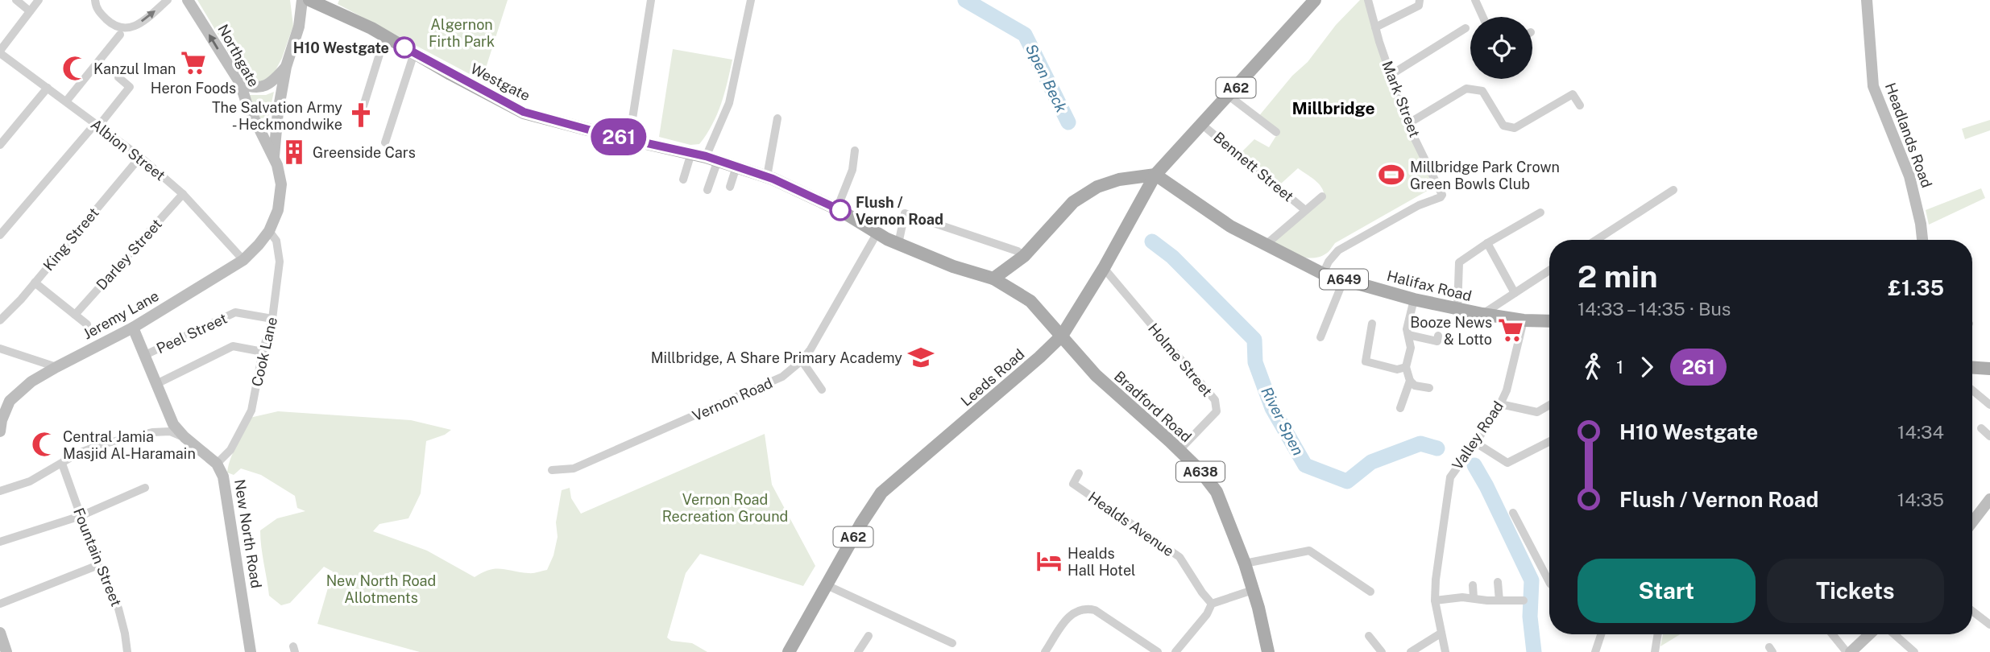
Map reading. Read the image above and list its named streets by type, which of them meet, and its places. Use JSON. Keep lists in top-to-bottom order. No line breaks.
{"streets":{"main road":["Northgate","Westgate","A62","Headlands Road","A649","Halifax Road","Jeremy Lane","Leeds Road","Bradford Road","A638","New North Road"],"street":["Mark Street","Albion Street","Bennett Street","King Street","Darley Street","Peel Street","Cook Lane","Holme Street","Vernon Road","Valley Road","Healds Avenue","Fountain Street"]},"crossings":[["Westgate","A638"],["A62","Bennett Street"],["A62","Halifax Road"],["A62","Leeds Road"],["Mark Street","Halifax Road"],["Albion Street","King Street"],["Albion Street","Darley Street"],["Albion Street","Jeremy Lane"],["Halifax Road","Leeds Road"],["Halifax Road","Valley Road"],["Jeremy Lane","Cook Lane"],["Peel Street","Cook Lane"],["Cook Lane","New North Road"],["Holme Street","Leeds Road"],["Holme Street","Bradford Road"],["Leeds Road","Bradford Road"],["Vernon Road","A638"],["Bradford Road","A638"]],"one_way":["Northgate"],"districts":["Millbridge"],"water":["Spen Beck","River Spen"],"parks":["Algernon Firth Park","Vernon Road Recreation Ground","New North Road Allotments"],"places":{"other":["H10 Westgate","Flush / Vernon Road"],"supermarket":["Heron Foods","Booze News & Lotto"],"mosque":["Kanzul Iman","Central Jamia Masjid Al-Haramain"],"church":["The Salvation Army - Heckmondwike"],"building":["Greenside Cars"],"sports":["Millbridge Park Crown Green Bowls Club"],"school or university":["Millbridge, A Share Primary Academy"],"hotel":["Healds Hall Hotel"]},"lines":["bus line 261"],"page":{"on_map":"261","heading":["2 min","14:33 – 14:35 · Bus","£1.35"],"legs":["1","261"],"list":[{"name":"H10 Westgate","value":"14:34"},{"name":"Flush / Vernon Road","value":"14:35"}],"buttons":["Start","Tickets"]}}
